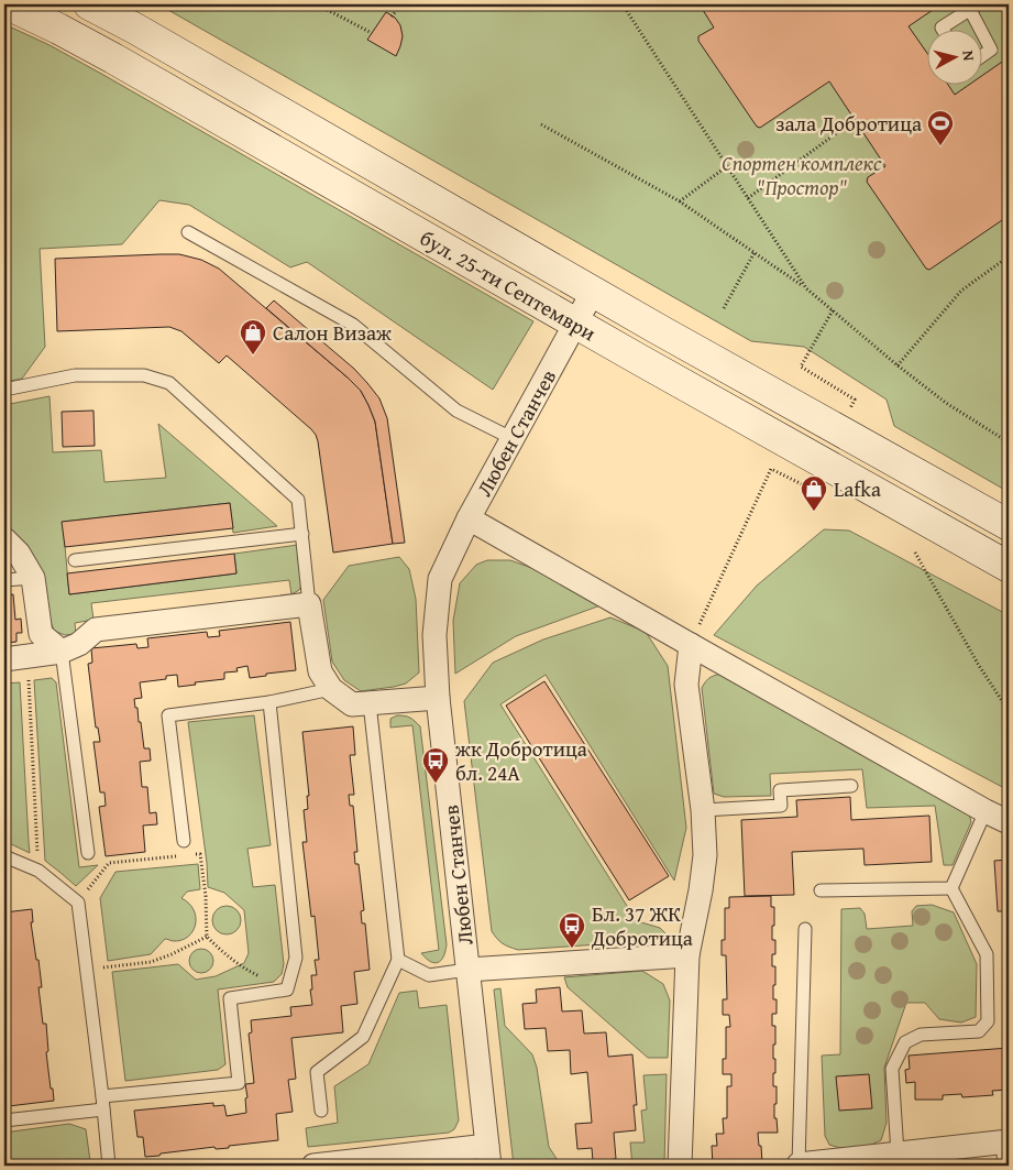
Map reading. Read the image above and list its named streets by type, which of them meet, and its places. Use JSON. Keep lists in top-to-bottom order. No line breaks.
{"streets":{"main road":["бул. 25-ти Септември"],"street":["Любен Станчев"]},"crossings":[["бул. 25-ти Септември","Любен Станчев"]],"parks":["Спортен комплекс \"Простор\""],"places":{"sports":["зала Добротица"],"shop":["Салон Визаж","Lafka"],"bus stop":["жк Добротица бл. 24А","Бл. 37 ЖК Добротица"]},"north":"right"}
